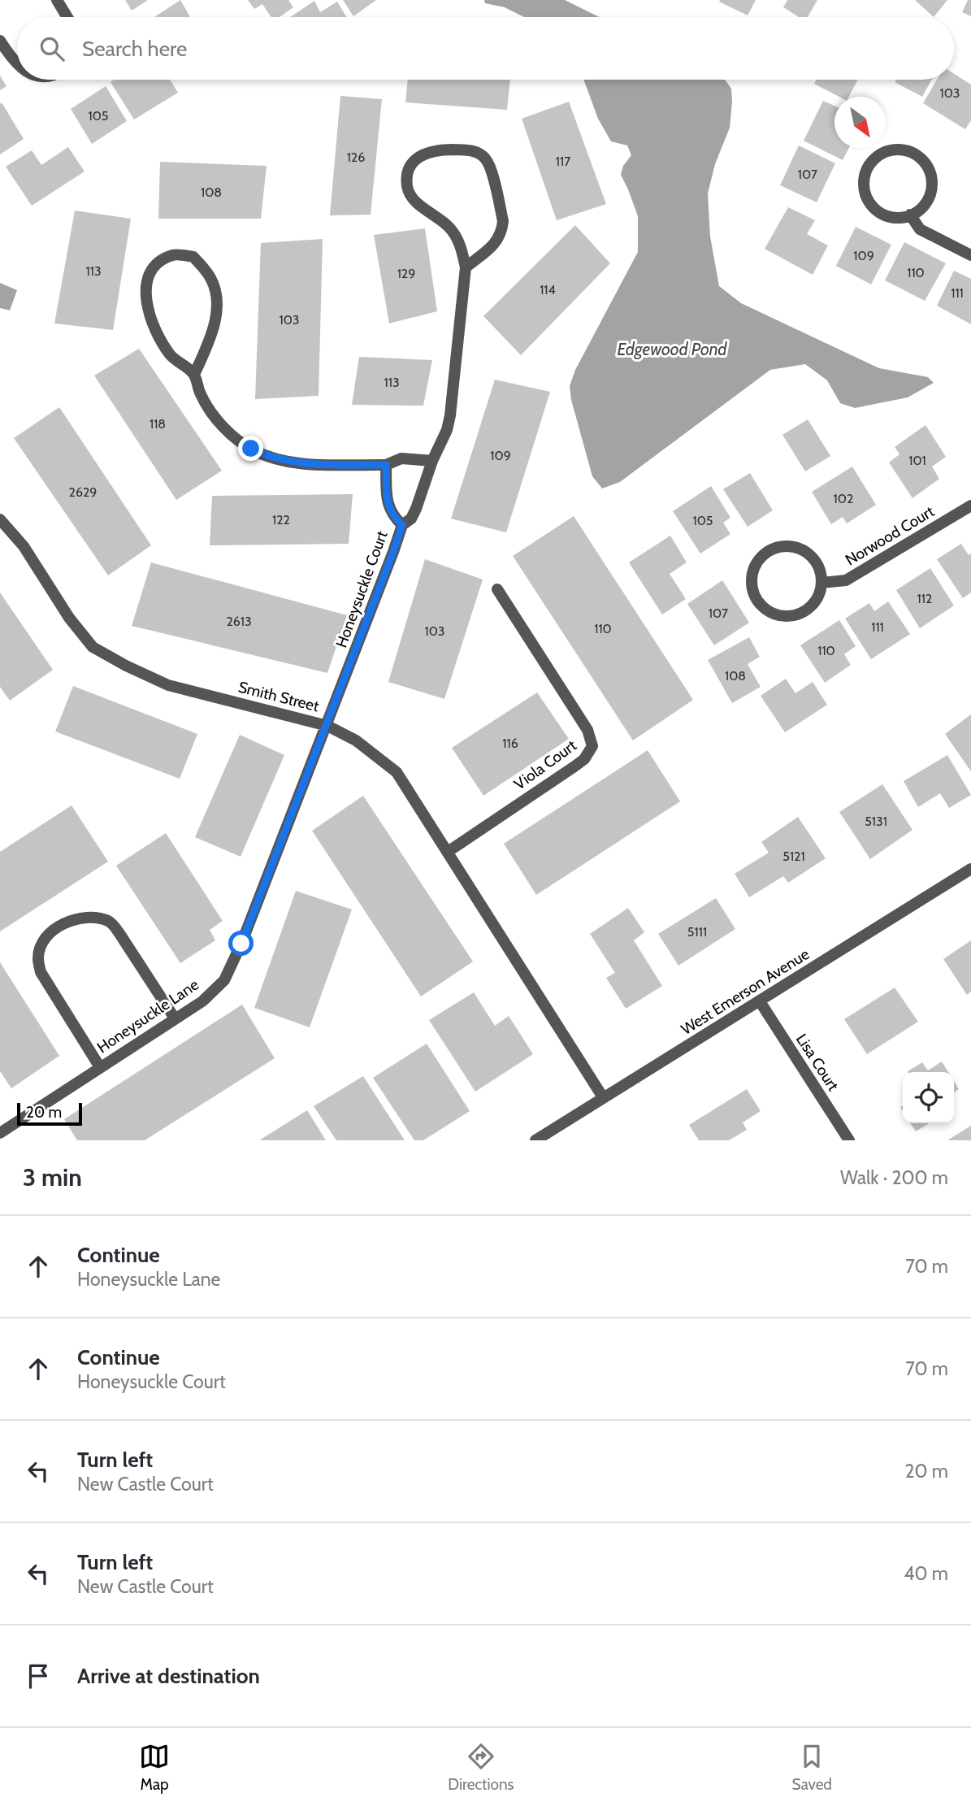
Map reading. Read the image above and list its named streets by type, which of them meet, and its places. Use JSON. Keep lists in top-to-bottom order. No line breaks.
{"streets":{"street":["Norwood Court","Honeysuckle Court","Smith Street","Viola Court","West Emerson Avenue","Honeysuckle Lane","Lisa Court"]},"crossings":[["Honeysuckle Court","Smith Street"],["Honeysuckle Court","Honeysuckle Lane"],["Smith Street","Viola Court"],["Smith Street","West Emerson Avenue"],["Smith Street","Honeysuckle Lane"],["West Emerson Avenue","Lisa Court"]],"water":["Edgewood Pond"],"house_numbers":["103","105","126","117","107","108","109","113","110","129","114","111","103","113","118","109","101","2629","102","122","105","112","107","2613","111","110","103","110","108","116","5131","5121","5111"],"scale_bar":"20 m","north":"bottom right","page":{"search":"Search here","scale":"20 m","heading":["3 min","Walk · 200 m"],"list":[["Continue","Honeysuckle Lane","70 m"],["Continue","Honeysuckle Court","70 m"],["Turn left","New Castle Court","20 m"],["Turn left","New Castle Court","40 m"],"Arrive at destination"],"nav":["Map","Directions","Saved"]}}
